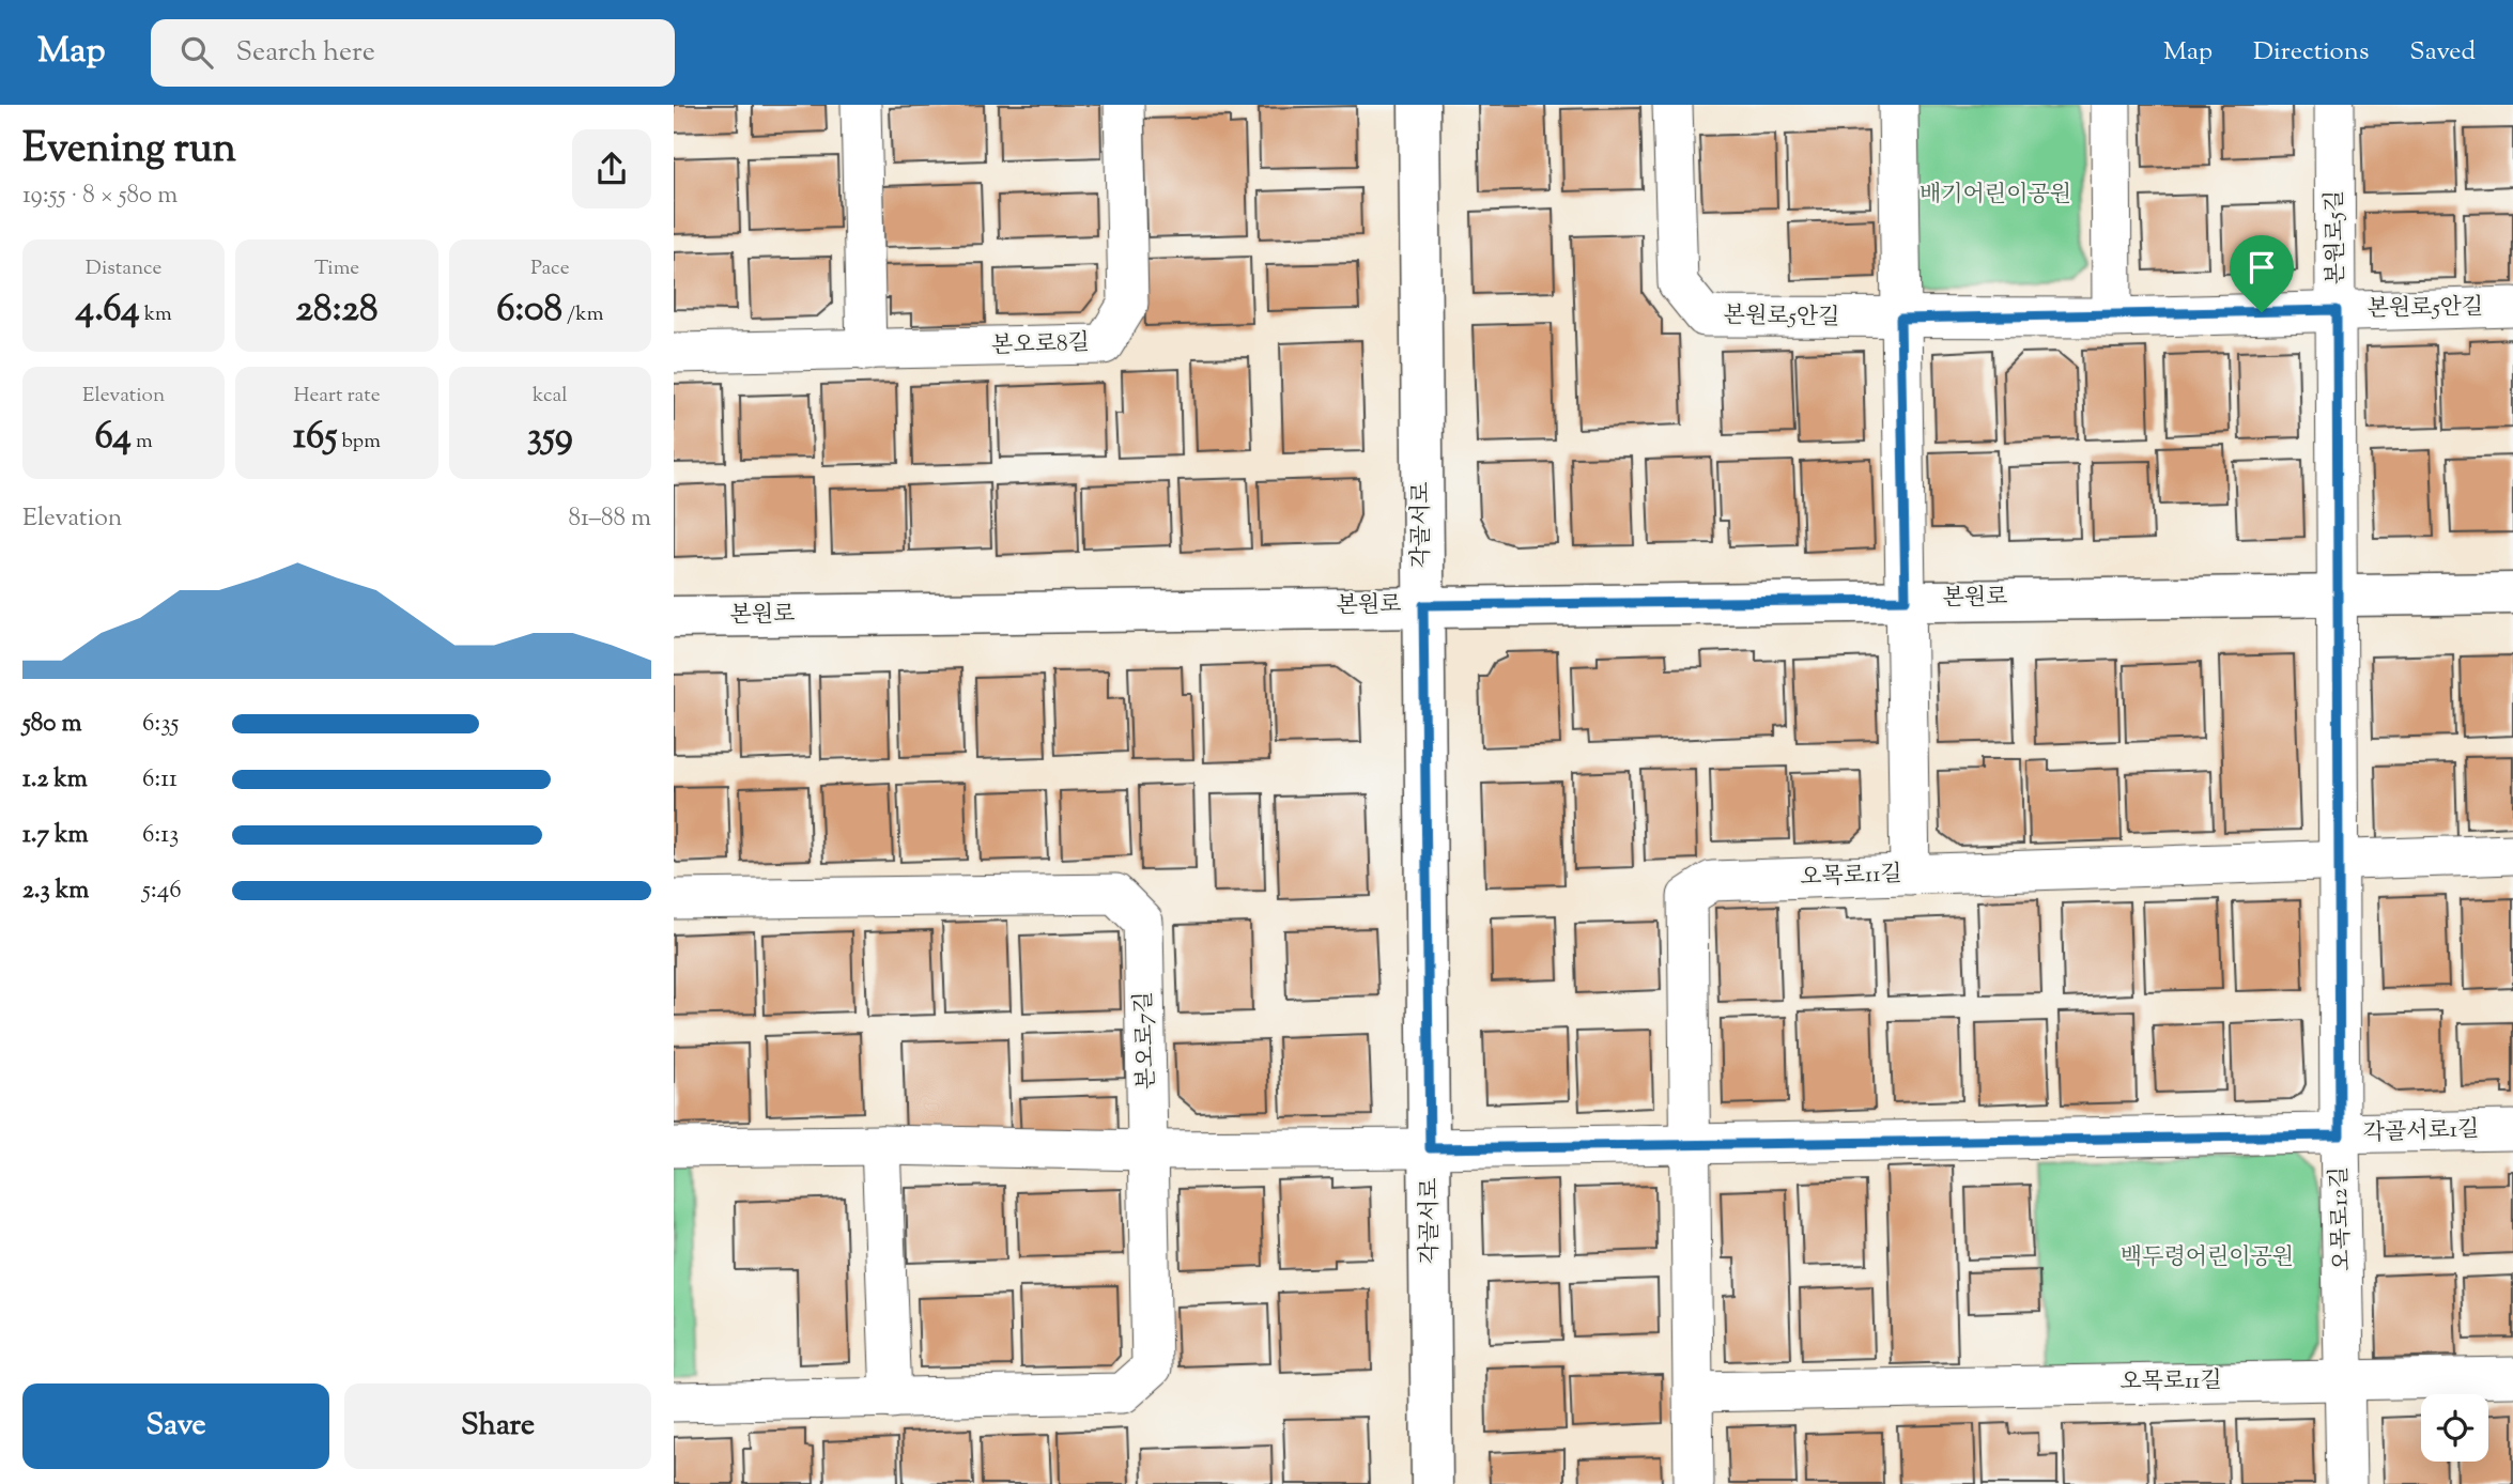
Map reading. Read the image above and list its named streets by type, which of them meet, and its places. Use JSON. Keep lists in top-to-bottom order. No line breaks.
{"streets":{"street":["본원로5길","본원로5안길","본오로8길","각골서로","본원로","오목로11길","본오로7길","각골서로1길","오목로12길"]},"crossings":[["본원로5길","본원로5안길"],["본원로5길","본원로"],["본원로5길","오목로12길"],["각골서로","본원로"],["각골서로","각골서로1길"],["본원로","오목로12길"],["오목로11길","각골서로1길"],["오목로11길","오목로12길"],["본오로7길","각골서로1길"],["각골서로1길","오목로12길"]],"parks":["배기어린이공원","백두령어린이공원"],"page":{"header":"Map","search":"Search here","nav":["Map","Directions","Saved"],"heading":["Evening run","19:55 · 8 × 580 m"],"stats":[["Distance","4.64 km"],["Time","28:28"],["Pace","6:08 /km"],["Elevation","64 m"],["Heart rate","165 bpm"],["kcal","359"]],"chart":["Elevation","81–88 m"],"list":[{"name":"580 m","note":"6:35"},{"name":"1.2 km","note":"6:11"},{"name":"1.7 km","note":"6:13"},{"name":"2.3 km","note":"5:46"}],"buttons":["Save","Share"]}}
